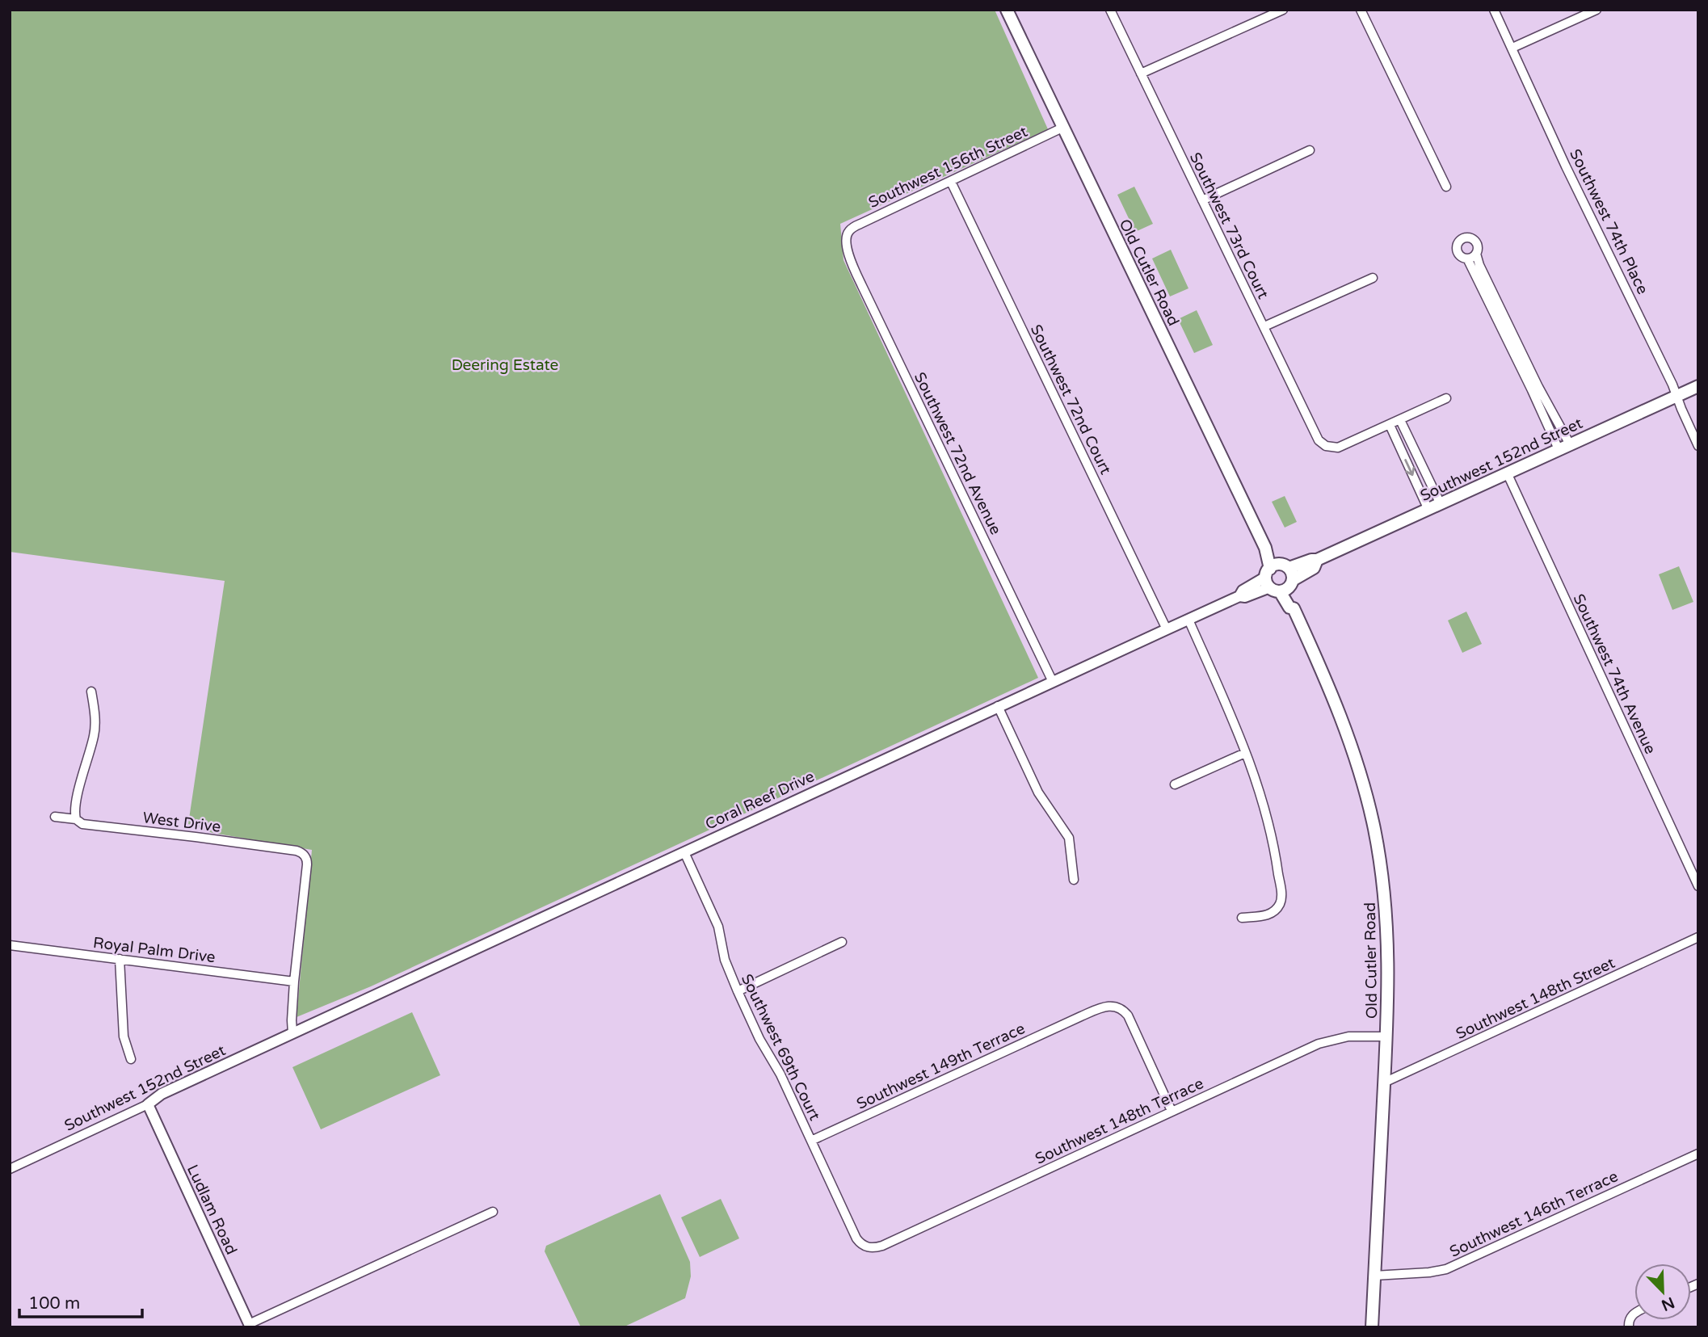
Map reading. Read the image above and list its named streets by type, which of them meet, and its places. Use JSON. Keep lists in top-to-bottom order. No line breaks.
{"streets":{"main road":["Old Cutler Road","Southwest 152nd Street"],"street":["Southwest 156th Street","Southwest 74th Place","Southwest 73rd Court","Southwest 72nd Court","Southwest 72nd Avenue","Southwest 74th Avenue","Coral Reef Drive","West Drive","Royal Palm Drive","Southwest 148th Street","Southwest 69th Court","Southwest 149th Terrace","Southwest 148th Terrace","Ludlam Road","Southwest 146th Terrace"]},"crossings":[["Southwest 156th Street","Old Cutler Road"],["Southwest 156th Street","Southwest 72nd Court"],["Southwest 156th Street","Southwest 72nd Avenue"],["Southwest 74th Place","Southwest 152nd Street"],["Old Cutler Road","Southwest 152nd Street"],["Old Cutler Road","Coral Reef Drive"],["Old Cutler Road","Southwest 148th Street"],["Old Cutler Road","Southwest 148th Terrace"],["Old Cutler Road","Southwest 146th Terrace"],["Southwest 72nd Court","Coral Reef Drive"],["Southwest 72nd Avenue","Coral Reef Drive"],["Southwest 152nd Street","Southwest 74th Avenue"],["Southwest 152nd Street","Coral Reef Drive"],["Southwest 152nd Street","Ludlam Road"],["Coral Reef Drive","Southwest 69th Court"],["West Drive","Royal Palm Drive"],["Southwest 69th Court","Southwest 149th Terrace"],["Southwest 69th Court","Southwest 148th Terrace"],["Southwest 149th Terrace","Southwest 148th Terrace"]],"parks":["Deering Estate"],"scale_bar":"100 m","north":"bottom right"}
